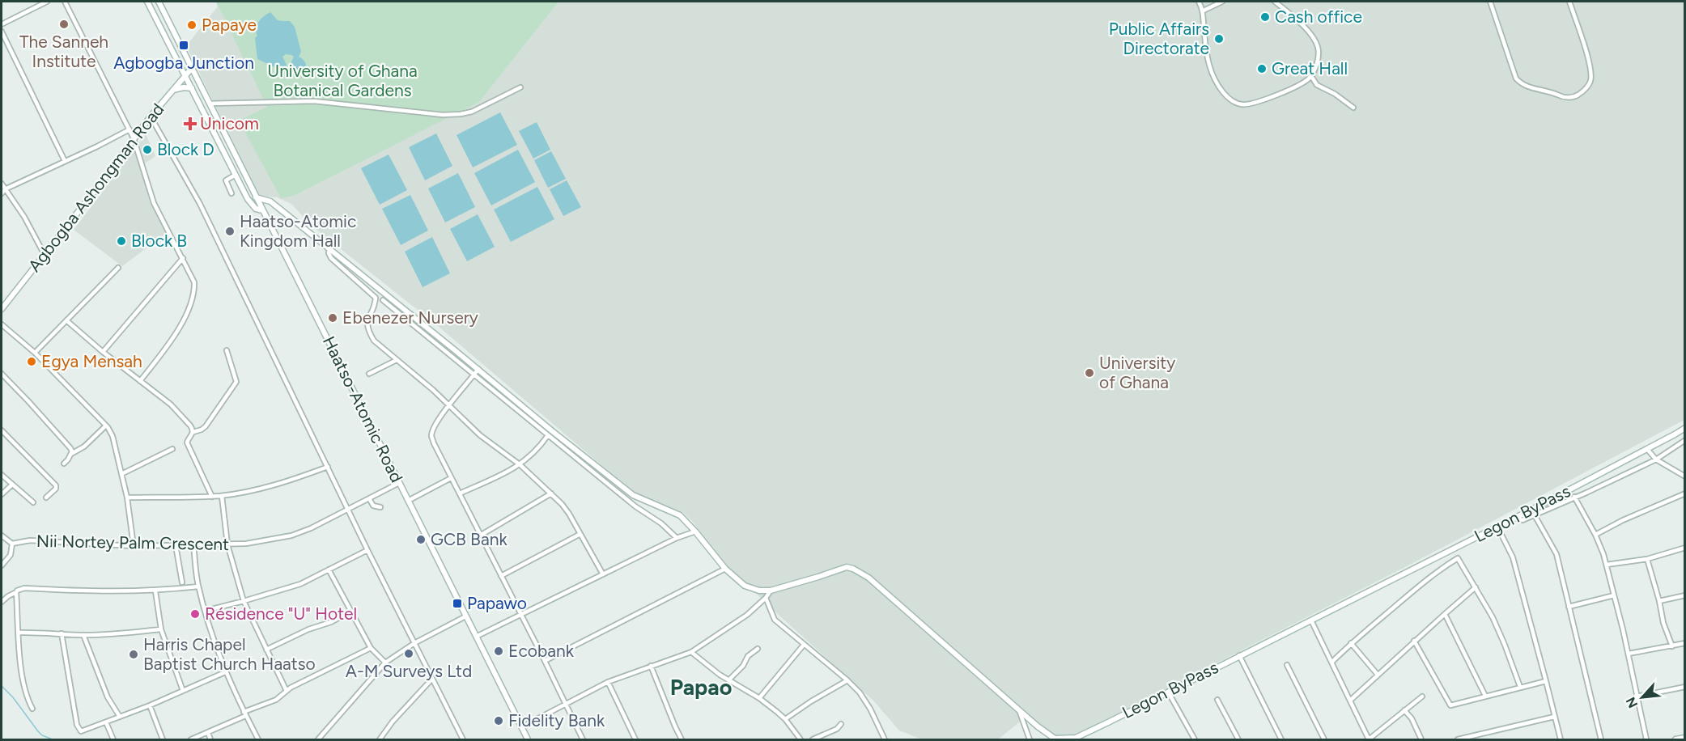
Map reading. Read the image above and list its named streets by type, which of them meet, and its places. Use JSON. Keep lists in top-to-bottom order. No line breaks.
{"streets":{"street":["Agbogba Ashongman Road","Haatso-Atomic Road","Legon ByPass","Nii Nortey Palm Crescent"]},"crossings":[["Agbogba Ashongman Road","Haatso-Atomic Road"],["Haatso-Atomic Road","Legon ByPass"],["Haatso-Atomic Road","Nii Nortey Palm Crescent"]],"districts":["Papao"],"parks":["University of Ghana Botanical Gardens"],"places":{"other":["Cash office","The Sanneh Institute","Papaye","Public Affairs Directorate","Great Hall","Block D","Haatso-Atomic Kingdom Hall","Block B","Ebenezer Nursery","Egya Mensah","University of Ghana","GCB Bank","Résidence \"U\" Hotel","Ecobank","A-M Surveys Ltd","Harris Chapel Baptist Church Haatso","Fidelity Bank"],"transit":["Agbogba Junction","Papawo"],"health":["Unicom"]},"north":"bottom left"}
